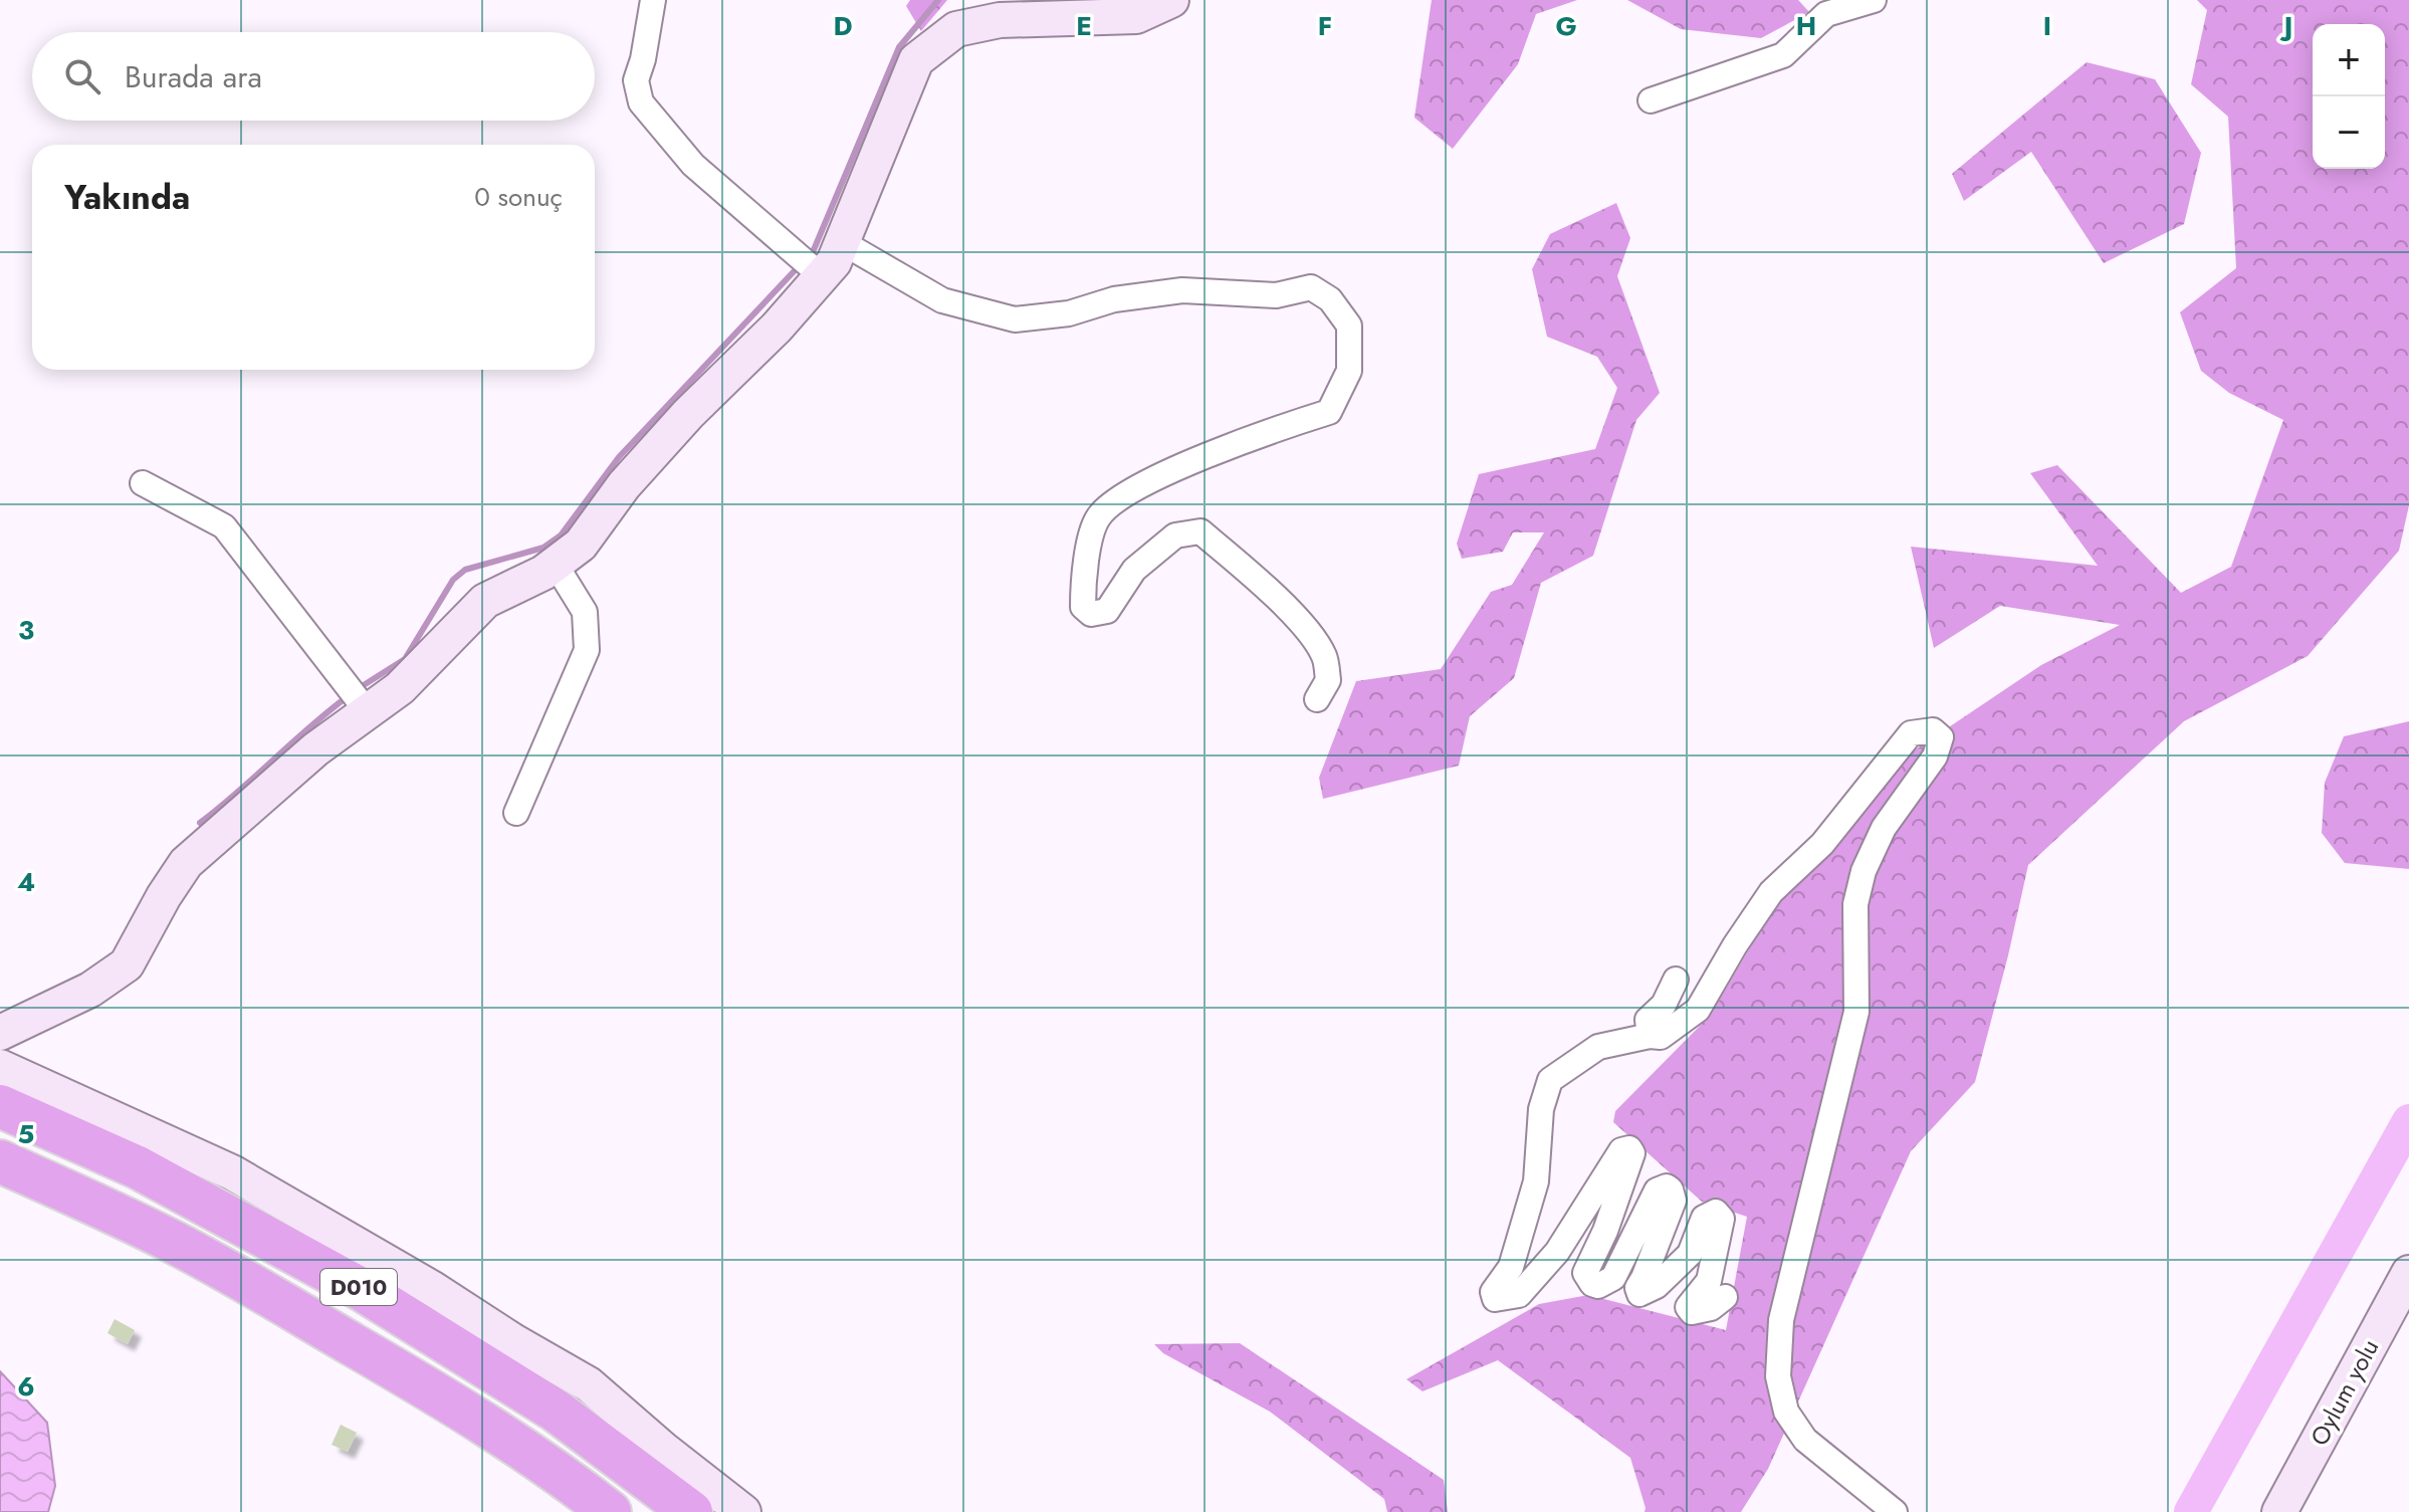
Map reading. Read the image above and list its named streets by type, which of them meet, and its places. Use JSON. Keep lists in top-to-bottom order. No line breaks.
{"streets":{"highway":["D010"],"street":["Oylum yolu"]},"page":{"map_buttons":["+","−"],"search":"Burada ara","heading":["Yakında","0 sonuç"]},"grid":{"columns":["D","E","F","G","H","I","J"],"rows":["3","4","5","6"]}}
